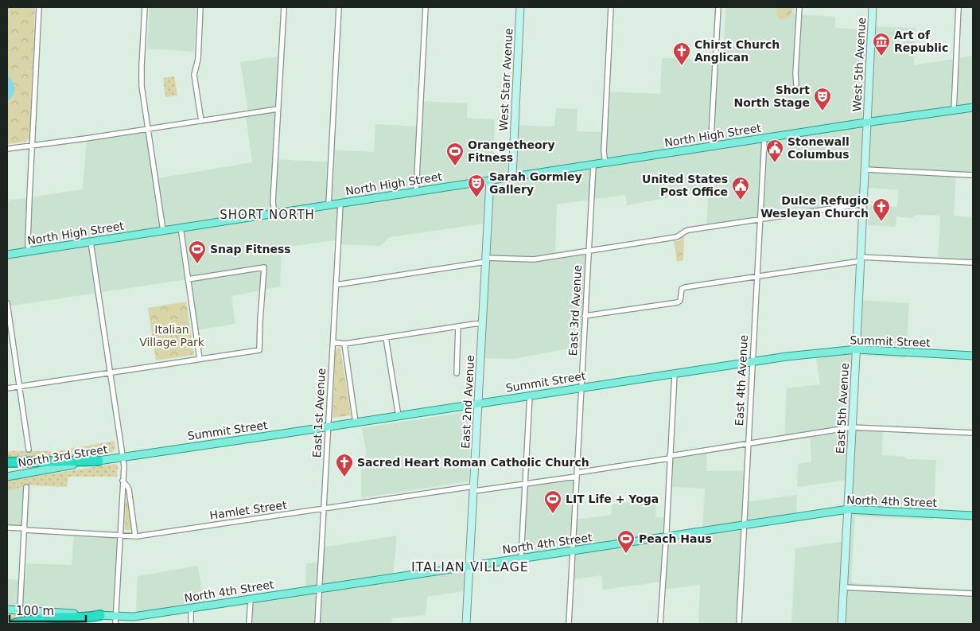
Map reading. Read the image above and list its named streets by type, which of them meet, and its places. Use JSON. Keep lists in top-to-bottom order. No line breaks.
{"streets":{"main road":["West 5th Avenue","West Starr Avenue","North High Street","Summit Street","East 2nd Avenue","East 5th Avenue","North 3rd Street","North 4th Street"],"street":["East 3rd Avenue","East 4th Avenue","East 1st Avenue","Hamlet Street"]},"crossings":[["West 5th Avenue","North High Street"],["West 5th Avenue","East 5th Avenue"],["West Starr Avenue","North High Street"],["North High Street","East 3rd Avenue"],["North High Street","East 4th Avenue"],["North High Street","East 2nd Avenue"],["North High Street","East 5th Avenue"],["North High Street","East 1st Avenue"],["East 3rd Avenue","Summit Street"],["East 3rd Avenue","North 4th Street"],["East 3rd Avenue","Hamlet Street"],["Summit Street","East 4th Avenue"],["Summit Street","East 2nd Avenue"],["Summit Street","East 5th Avenue"],["Summit Street","East 1st Avenue"],["Summit Street","North 3rd Street"],["East 4th Avenue","North 4th Street"],["East 4th Avenue","Hamlet Street"],["East 2nd Avenue","North 4th Street"],["East 2nd Avenue","Hamlet Street"],["East 5th Avenue","North 4th Street"],["East 5th Avenue","Hamlet Street"],["East 1st Avenue","North 4th Street"],["East 1st Avenue","Hamlet Street"]],"districts":["SHORT NORTH","ITALIAN VILLAGE"],"parks":["Italian Village Park"],"places":{"museum":["Art of Republic"],"church":["Chirst Church Anglican","Dulce Refugio Wesleyan Church","Sacred Heart Roman Catholic Church"],"theatre":["Short North Stage","Sarah Gormley Gallery"],"public building":["Stonewall Columbus","United States Post Office"],"sports":["Orangetheory Fitness","Snap Fitness","LIT Life + Yoga","Peach Haus"]},"scale_bar":"100 m"}
